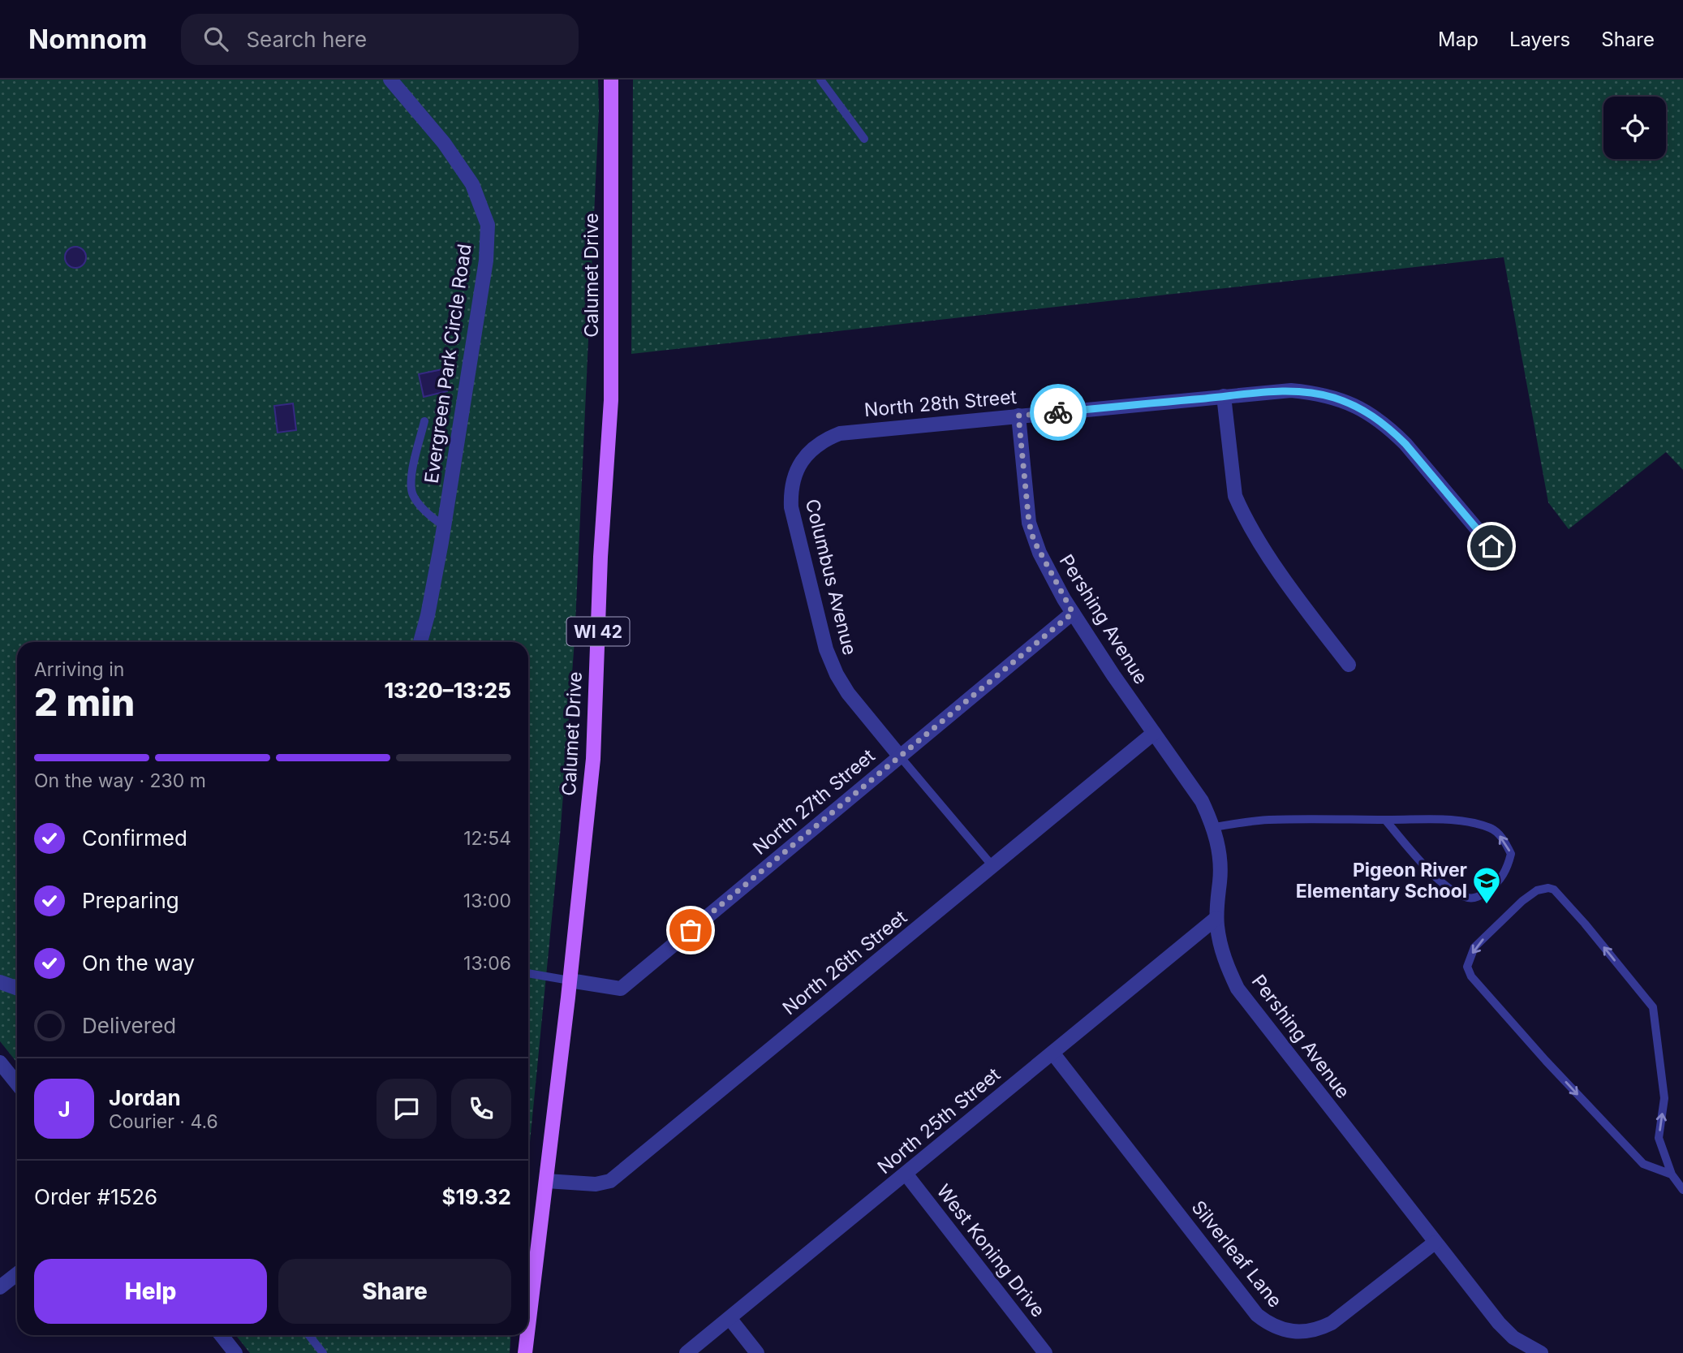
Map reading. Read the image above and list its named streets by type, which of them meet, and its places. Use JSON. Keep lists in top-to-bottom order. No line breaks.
{"streets":{"main road":["Calumet Drive","WI 42"],"street":["Evergreen Park Circle Road","North 28th Street","Columbus Avenue","Pershing Avenue","North 27th Street","North 26th Street","North 25th Street","West Koning Drive","Silverleaf Lane"]},"crossings":[["Calumet Drive","North 27th Street"],["Calumet Drive","North 26th Street"],["North 28th Street","Columbus Avenue"],["North 28th Street","Pershing Avenue"],["Columbus Avenue","North 27th Street"],["Pershing Avenue","North 27th Street"],["Pershing Avenue","North 26th Street"],["Pershing Avenue","North 25th Street"],["Pershing Avenue","Silverleaf Lane"],["North 25th Street","West Koning Drive"],["North 25th Street","Silverleaf Lane"]],"places":{"school or university":["Pigeon River Elementary School"]},"page":{"header":"Nomnom","search":"Search here","nav":["Map","Layers","Share"],"heading":["2 min","Arriving in","13:20–13:25"],"panel":["Jordan","Courier · 4.6","Order #1526","$19.32"],"bar":"On the way · 230 m","list":[["Confirmed","12:54"],["Preparing","13:00"],["On the way","13:06"],"Delivered"],"round":"J","buttons":["Help","Share"]}}
